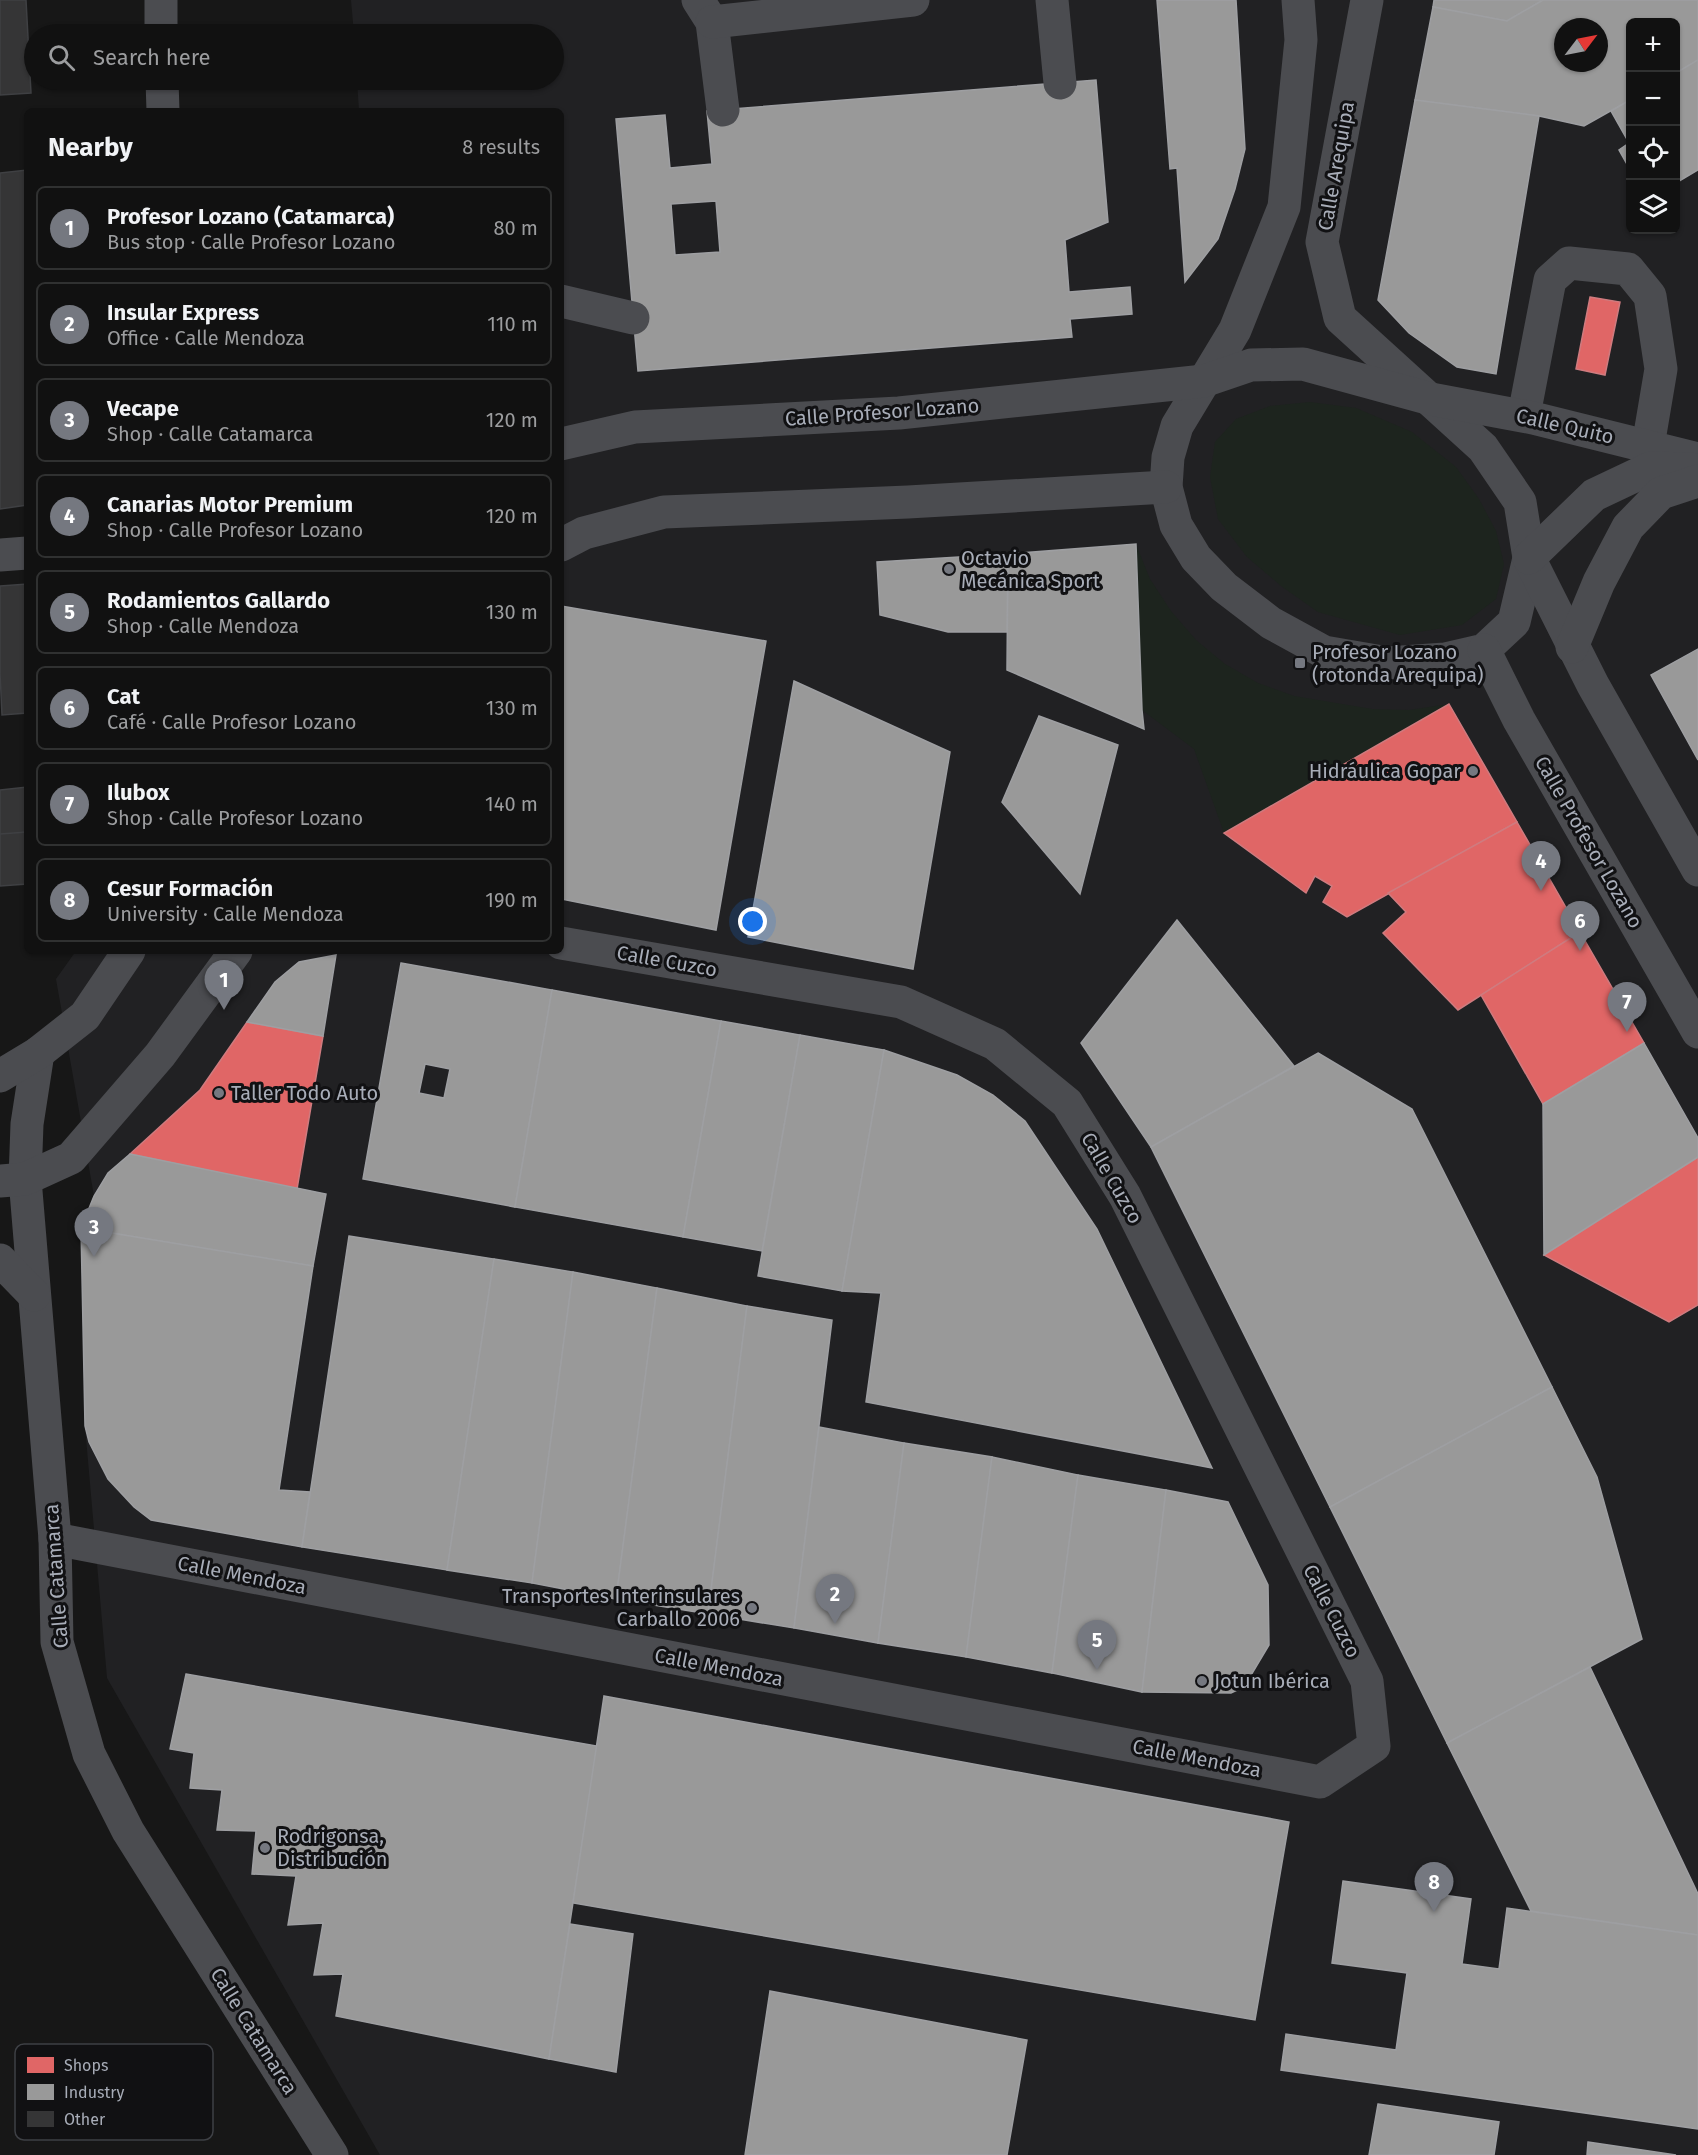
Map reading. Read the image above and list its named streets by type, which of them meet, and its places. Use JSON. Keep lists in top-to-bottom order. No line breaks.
{"streets":{"street":["Calle Arequipa","Calle Profesor Lozano","Calle Quito","Calle Cuzco","Calle Mendoza","Calle Catamarca"]},"crossings":[["Calle Arequipa","Calle Profesor Lozano"],["Calle Arequipa","Calle Quito"],["Calle Profesor Lozano","Calle Quito"],["Calle Cuzco","Calle Mendoza"],["Calle Mendoza","Calle Catamarca"]],"places":{"other":["Octavio Mecánica Sport","Hidráulica Gopar","Taller Todo Auto","Transportes Interinsulares Carballo 2006","Jotun Ibérica","Rodrigonsa, Distribución"],"transit":["Profesor Lozano (rotonda Arequipa)"]},"legend":["Shops","Industry","Other"],"north":"top right","page":{"map_buttons":["+","−"],"search":"Search here","heading":["Nearby","8 results"],"list":[{"mark":"1","name":"Profesor Lozano (Catamarca)","note":"Bus stop · Calle Profesor Lozano","value":"80 m"},{"mark":"2","name":"Insular Express","note":"Office · Calle Mendoza","value":"110 m"},{"mark":"3","name":"Vecape","note":"Shop · Calle Catamarca","value":"120 m"},{"mark":"4","name":"Canarias Motor Premium","note":"Shop · Calle Profesor Lozano","value":"120 m"},{"mark":"5","name":"Rodamientos Gallardo","note":"Shop · Calle Mendoza","value":"130 m"},{"mark":"6","name":"Cat","note":"Café · Calle Profesor Lozano","value":"130 m"},{"mark":"7","name":"Ilubox","note":"Shop · Calle Profesor Lozano","value":"140 m"},{"mark":"8","name":"Cesur Formación","note":"University · Calle Mendoza","value":"190 m"}],"pins":["4","6","1","7","3","2","5","8"]}}
